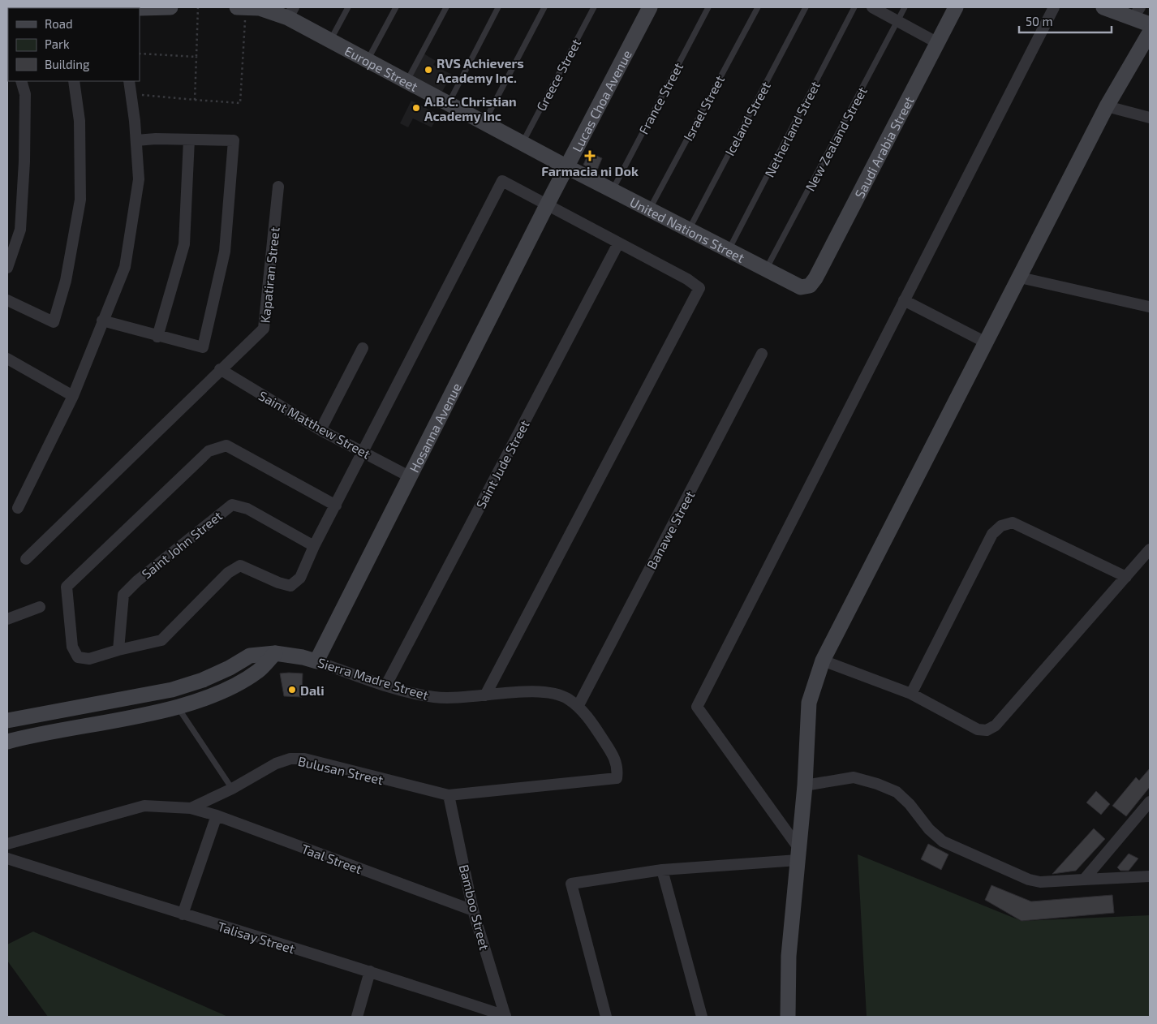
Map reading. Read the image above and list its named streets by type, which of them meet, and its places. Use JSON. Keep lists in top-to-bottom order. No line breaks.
{"streets":{"street":["Europe Street","Lucas Choa Avenue","Saudi Arabia Street","United Nations Street","Kapatiran Street","Saint Matthew Street","Hosanna Avenue","Saint Jude Street","Banawe Street","Saint John Street","Sierra Madre Street","Bulusan Street","Taal Street","Bamboo Street","Talisay Street"],"lane":["Greece Street","France Street","Israel Street","Iceland Street","Netherland Street","New Zealand Street"]},"crossings":[["Europe Street","Greece Street"],["Europe Street","Lucas Choa Avenue"],["Europe Street","United Nations Street"],["France Street","United Nations Street"],["Lucas Choa Avenue","United Nations Street"],["Lucas Choa Avenue","Hosanna Avenue"],["Israel Street","United Nations Street"],["Iceland Street","United Nations Street"],["Netherland Street","United Nations Street"],["New Zealand Street","United Nations Street"],["Saudi Arabia Street","United Nations Street"],["Kapatiran Street","Saint Matthew Street"],["Saint Matthew Street","Hosanna Avenue"],["Hosanna Avenue","Sierra Madre Street"],["Saint Jude Street","Sierra Madre Street"],["Banawe Street","Sierra Madre Street"],["Sierra Madre Street","Bulusan Street"],["Bulusan Street","Taal Street"],["Bulusan Street","Bamboo Street"],["Taal Street","Bamboo Street"],["Bamboo Street","Talisay Street"]],"places":{"other":["RVS Achievers Academy Inc.","A.B.C. Christian Academy Inc","Dali"],"health":["Farmacia ni Dok"]},"legend":["Road","Park","Building"],"scale_bar":"50 m"}
